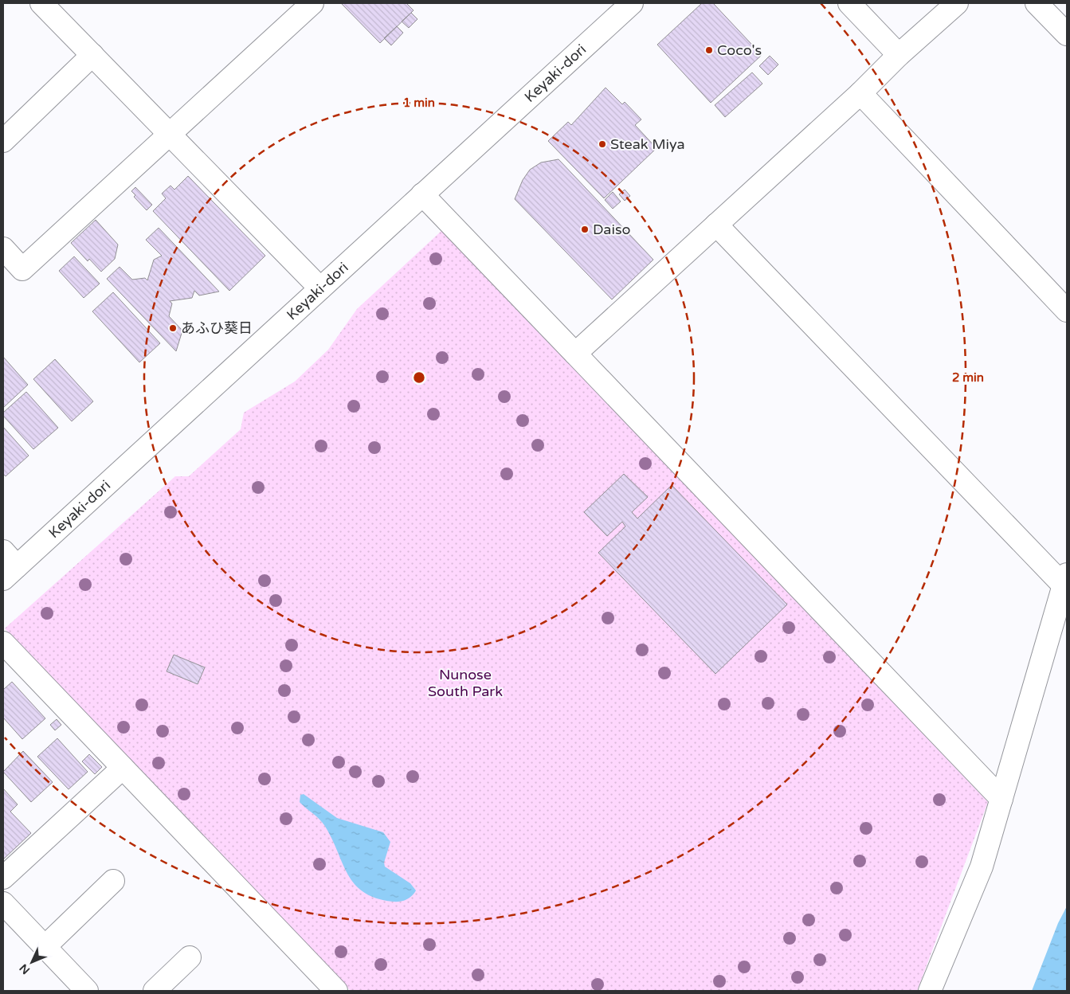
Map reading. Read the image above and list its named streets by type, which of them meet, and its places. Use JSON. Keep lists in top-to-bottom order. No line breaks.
{"streets":{"street":["Keyaki-dori"]},"parks":["Nunose South Park"],"places":["Coco's","Steak Miya","Daiso","あふひ葵日"],"north":"bottom left","rings":["1 min","2 min"]}
